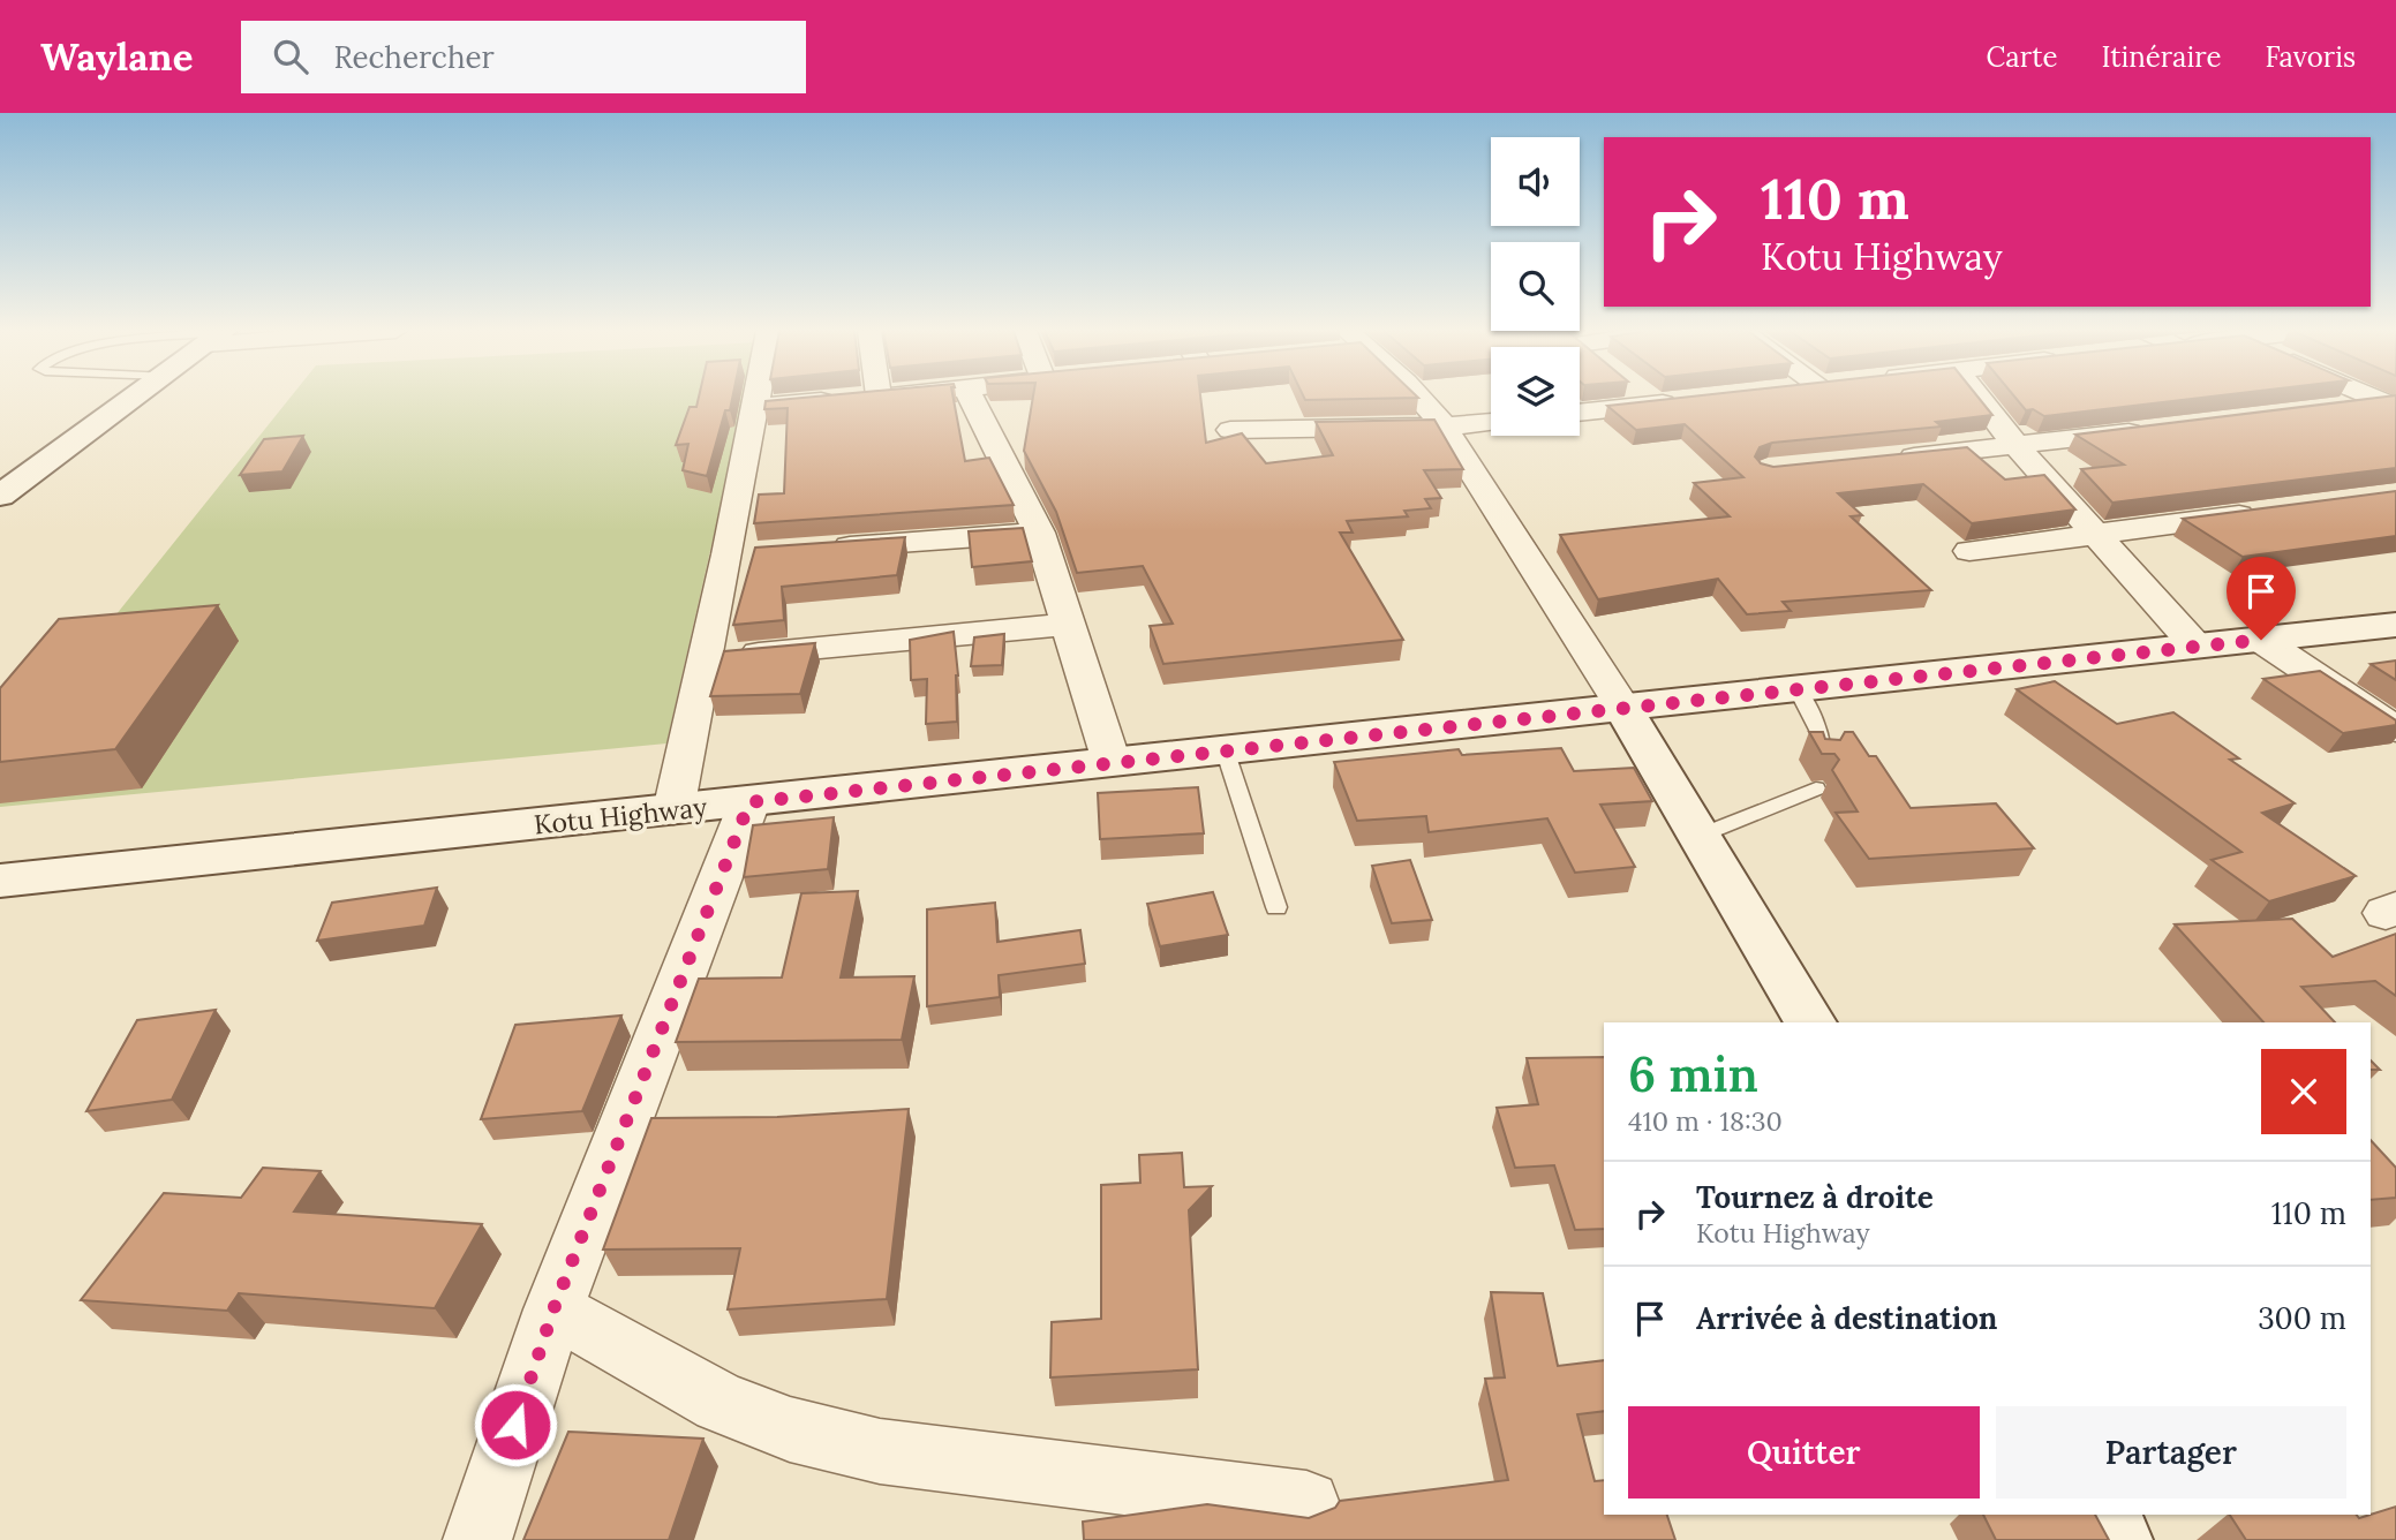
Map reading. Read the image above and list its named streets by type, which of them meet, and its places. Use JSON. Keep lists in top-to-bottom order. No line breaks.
{"streets":{"street":["Kotu Highway"]},"page":{"header":"Waylane","search":"Rechercher","nav":["Carte","Itinéraire","Favoris"],"turn":["110 m","Kotu Highway"],"heading":["6 min","410 m · 18:30"],"list":[{"name":"Tournez à droite","note":"Kotu Highway","value":"110 m"},{"name":"Arrivée à destination","value":"300 m"}],"buttons":["Quitter","Partager"]}}
